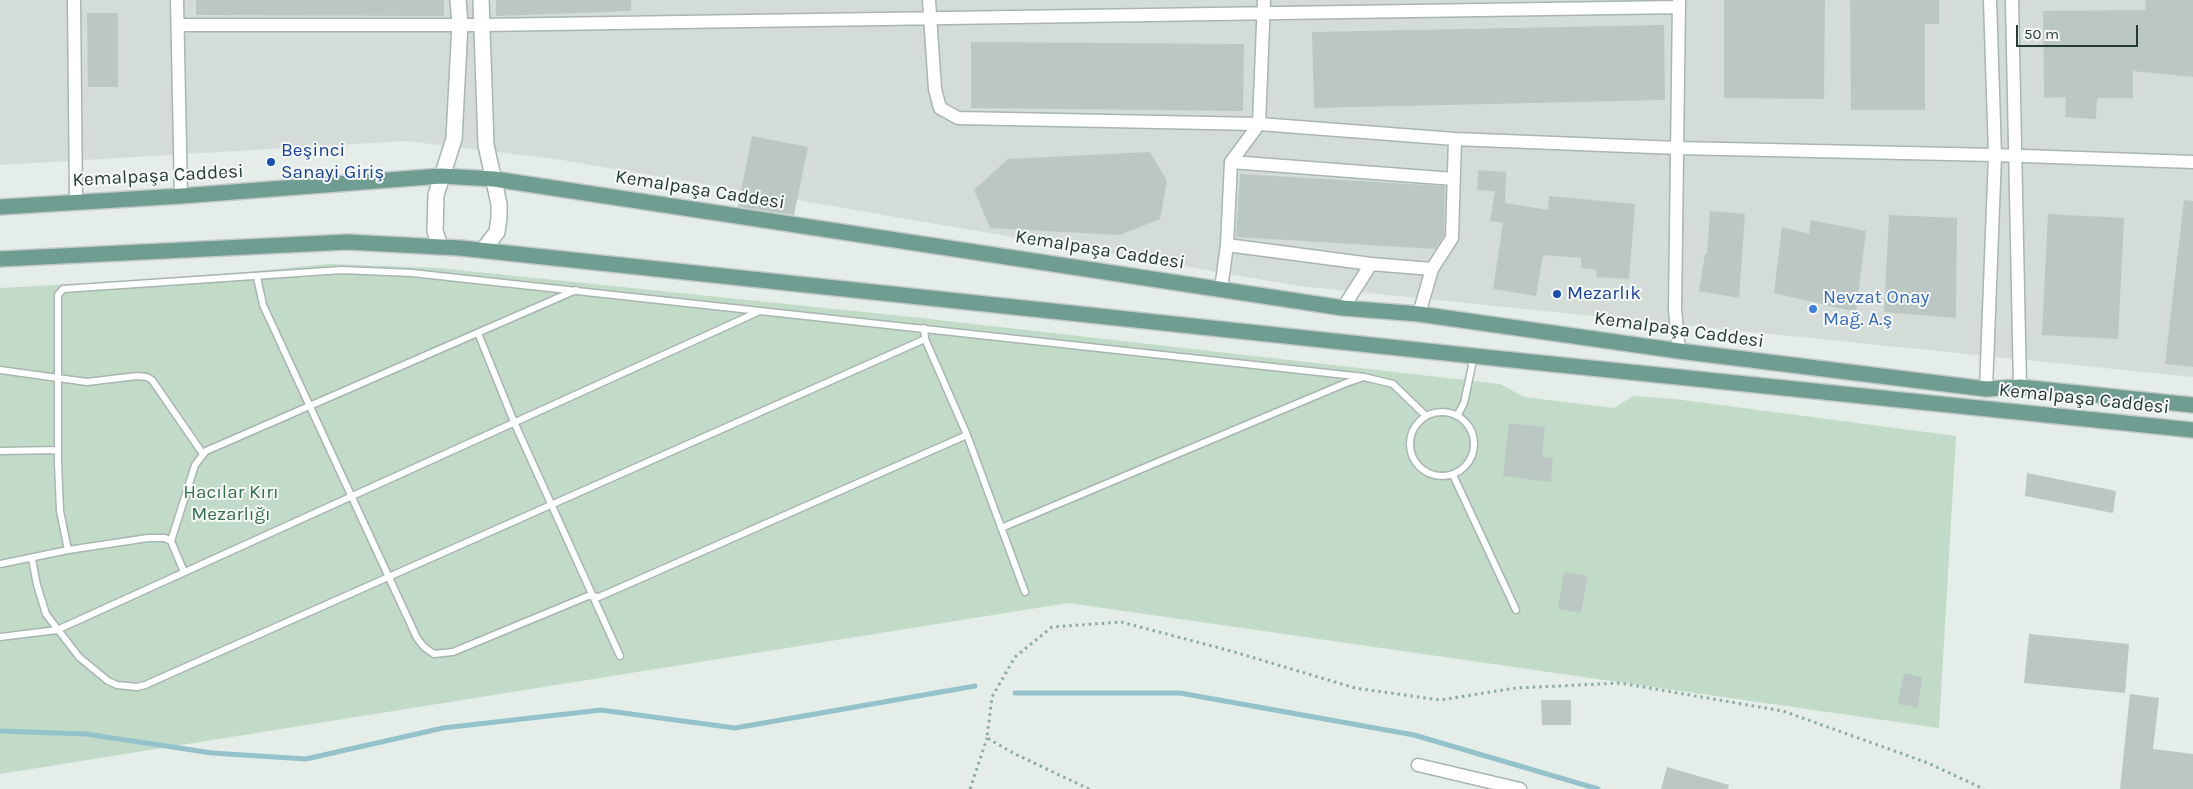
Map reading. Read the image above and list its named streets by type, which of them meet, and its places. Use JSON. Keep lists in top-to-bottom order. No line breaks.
{"streets":{"main road":["Kemalpaşa Caddesi"]},"parks":["Hacılar Kırı Mezarlığı"],"places":["Beşinci Sanayi Giriş","Mezarlık","Nevzat Onay Mağ. A.ş"],"scale_bar":"50 m"}
